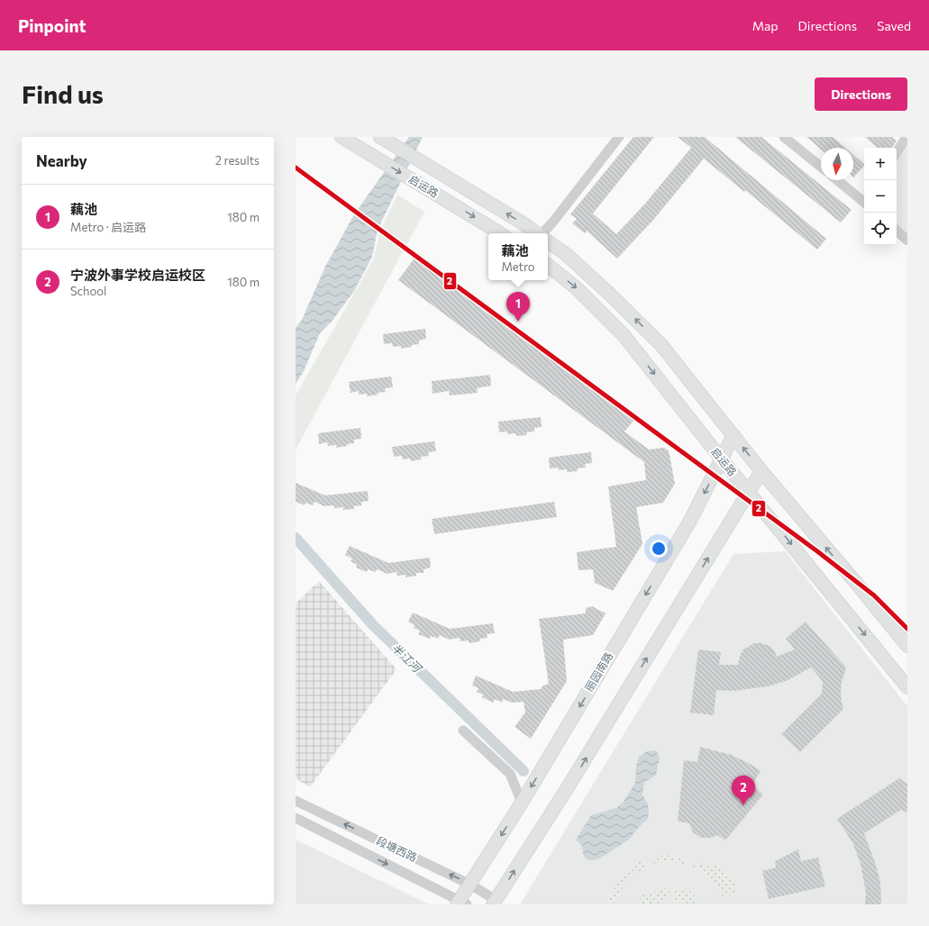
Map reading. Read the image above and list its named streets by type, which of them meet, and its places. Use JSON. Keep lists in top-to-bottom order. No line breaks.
{"streets":{"main road":["启运路","丽园南路"],"street":["段塘西路"]},"crossings":[["启运路","丽园南路"],["丽园南路","段塘西路"]],"water":["半江河"],"lines":["metro line 2"],"north":"bottom","page":{"header":"Pinpoint","nav":["Map","Directions","Saved"],"buttons":"Directions","title":"Find us","heading":["Nearby","2 results"],"map_buttons":["+","−"],"list":[{"mark":"1","name":"藕池","note":"Metro · 启运路","value":"180 m"},{"mark":"2","name":"宁波外事学校启运校区","note":"School","value":"180 m"}],"popup":["藕池","Metro"],"pins":["1","2"]}}
